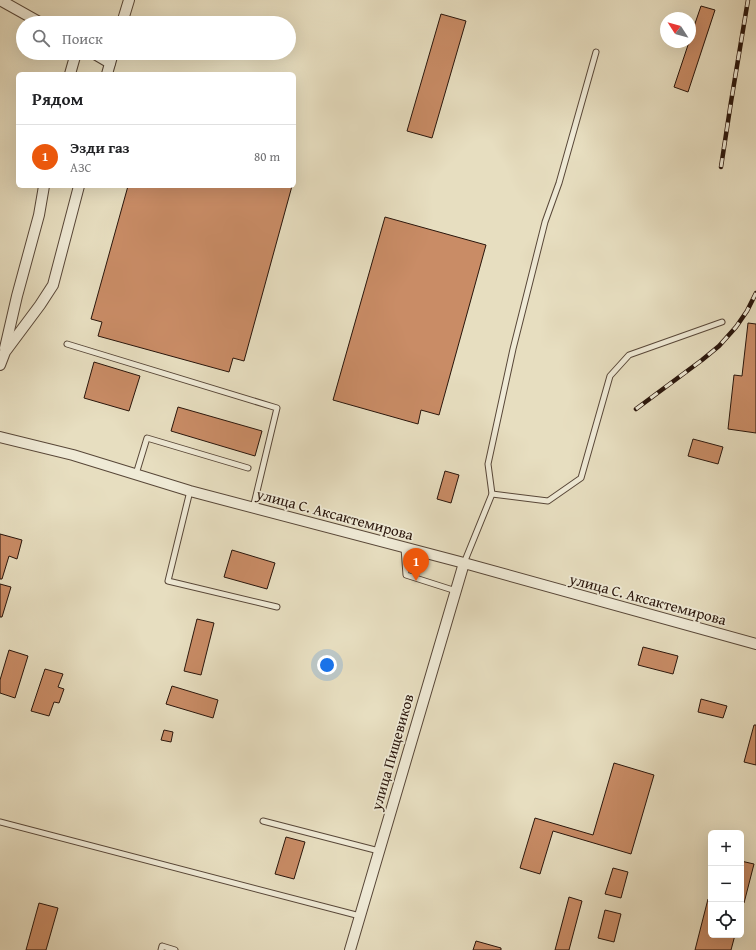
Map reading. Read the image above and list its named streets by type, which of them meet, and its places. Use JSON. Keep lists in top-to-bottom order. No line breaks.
{"streets":{"street":["улица С. Аксактемирова","улица Пищевиков"]},"crossings":[["улица С. Аксактемирова","улица Пищевиков"]],"north":"top left","page":{"search":"Поиск","heading":"Рядом","list":[{"mark":"1","name":"Эзди газ","note":"АЗС","value":"80 m"}],"pins":"1","map_buttons":["+","−"]}}
